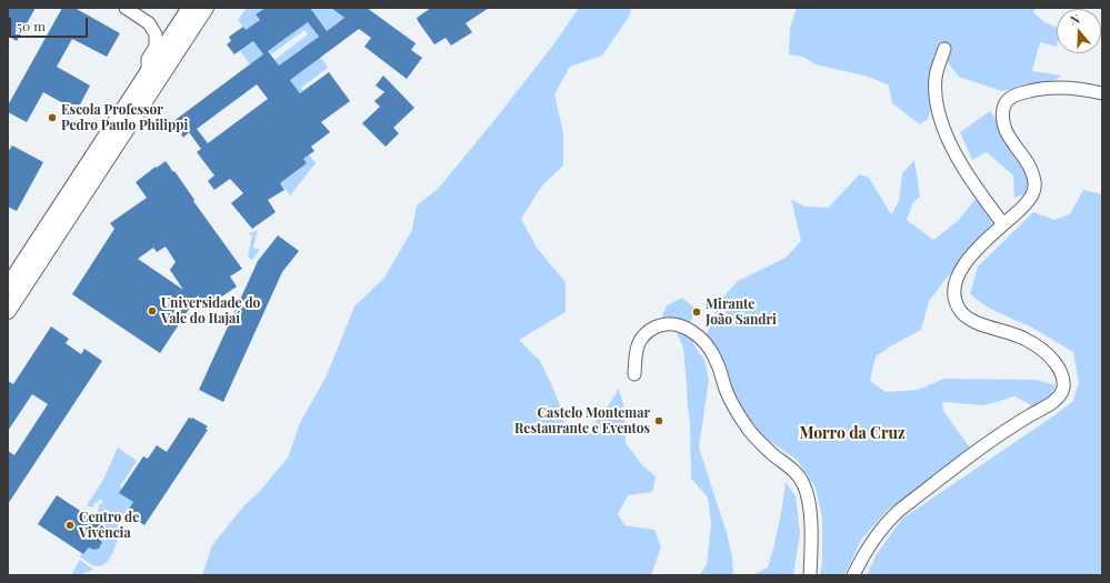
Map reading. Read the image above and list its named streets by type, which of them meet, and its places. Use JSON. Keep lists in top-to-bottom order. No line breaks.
{"districts":["Morro da Cruz"],"places":["Escola Professor Pedro Paulo Philippi","Universidade do Vale do Itajaí","Mirante João Sandri","Castelo Montemar Restaurante e Eventos","Centro de Vivência"],"scale_bar":"50 m","north":"top"}
